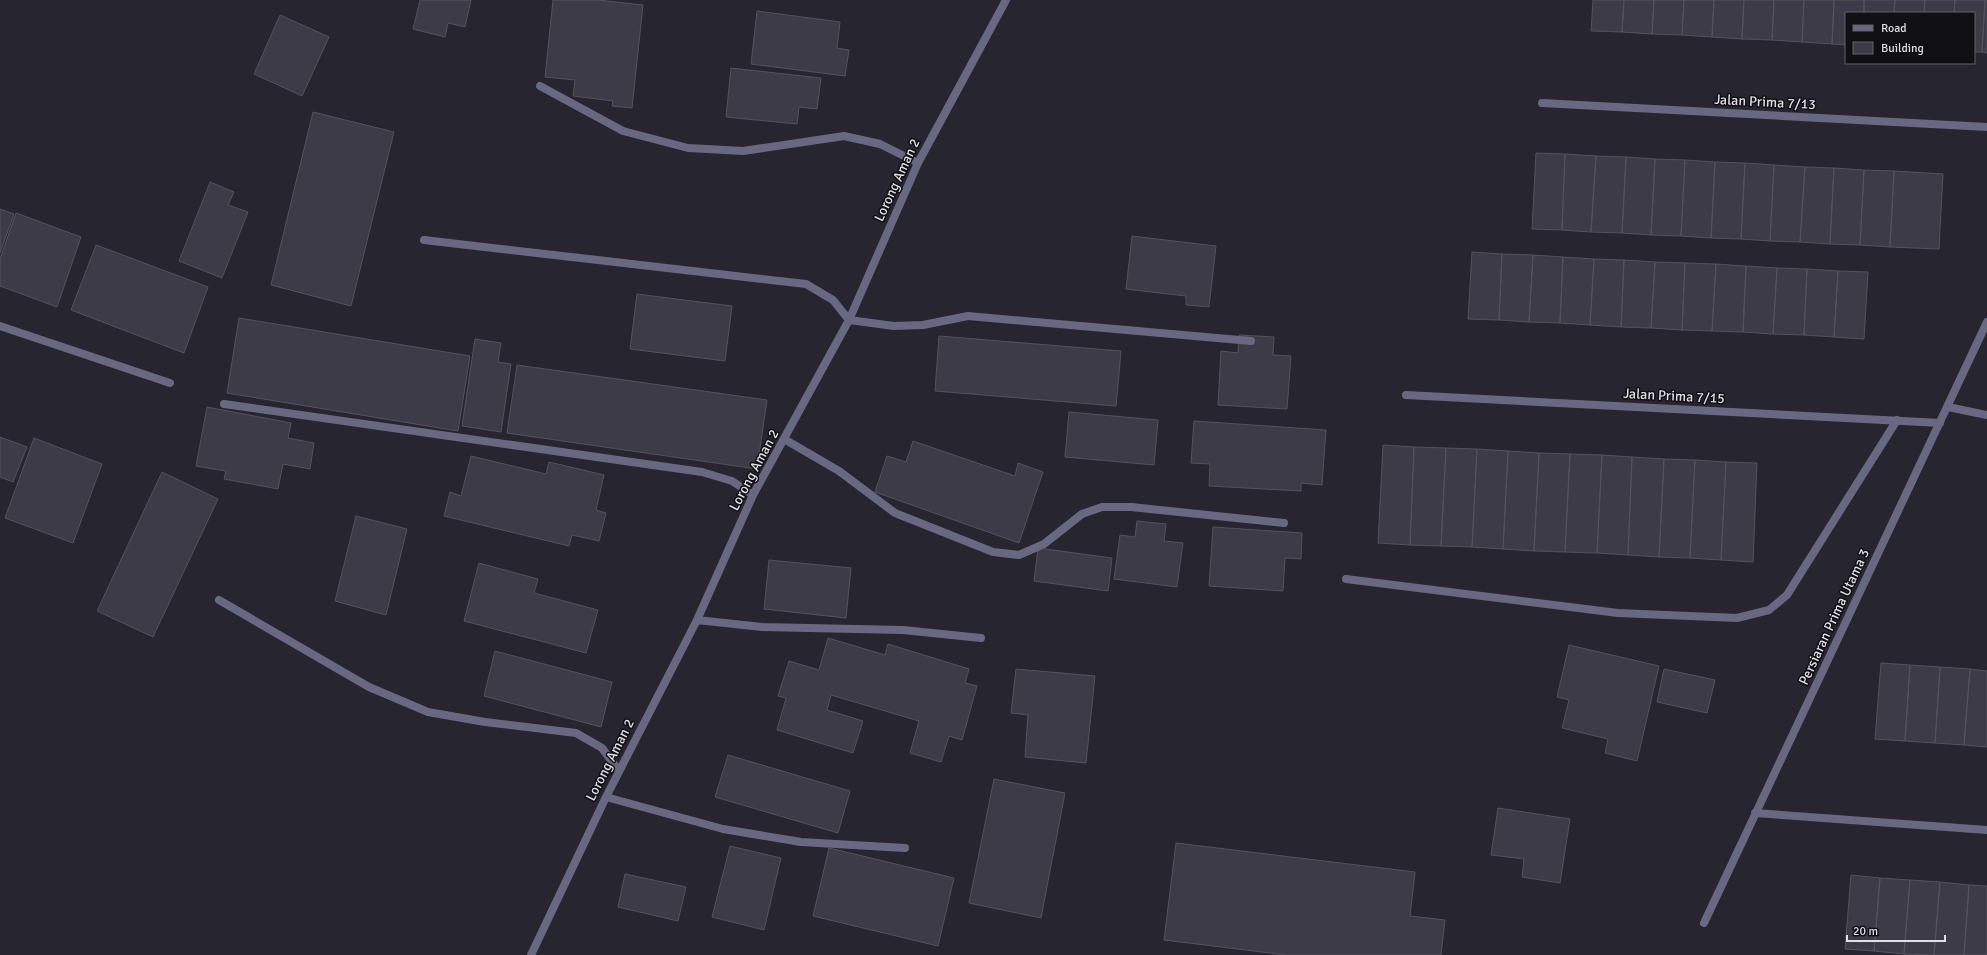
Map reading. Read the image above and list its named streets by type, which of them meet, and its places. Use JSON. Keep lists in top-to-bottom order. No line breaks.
{"streets":{"street":["Jalan Prima 7/13","Lorong Aman 2","Jalan Prima 7/15","Persiaran Prima Utama 3"]},"crossings":[["Jalan Prima 7/15","Persiaran Prima Utama 3"]],"legend":["Road","Building"],"scale_bar":"20 m"}
